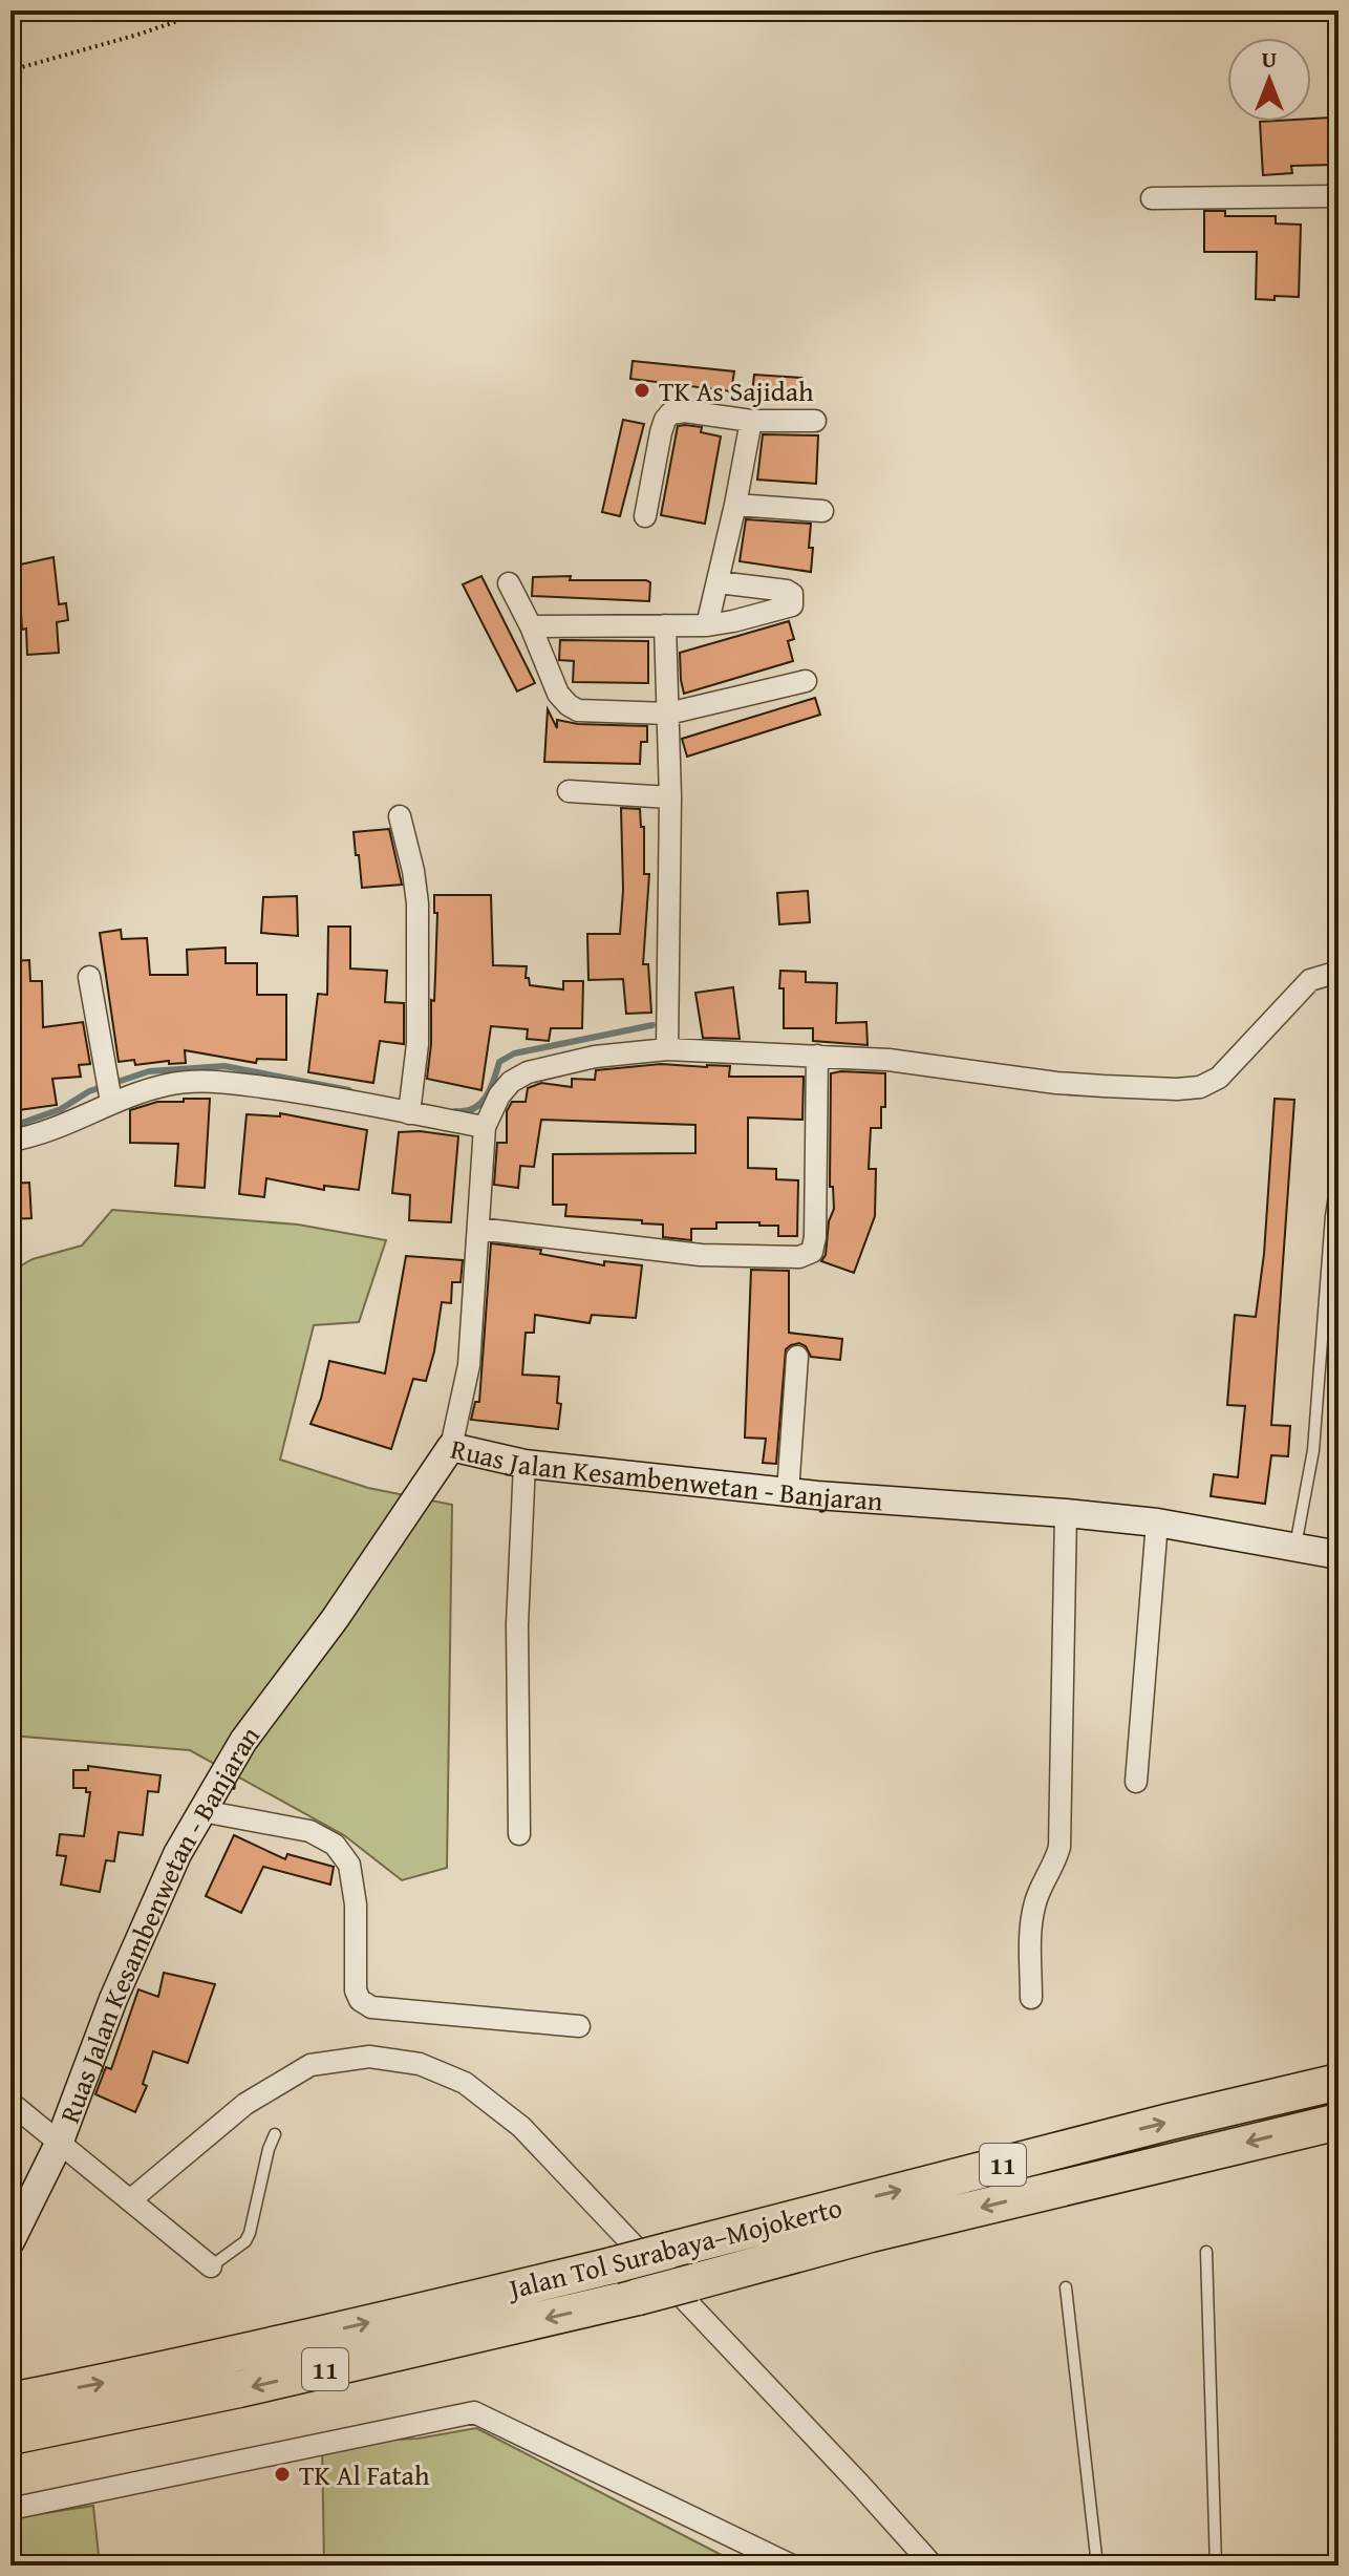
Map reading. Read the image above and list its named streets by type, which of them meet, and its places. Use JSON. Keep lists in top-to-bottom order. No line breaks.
{"streets":{"highway":["11","Jalan Tol Surabaya–Mojokerto"],"main road":["Ruas Jalan Kesambenwetan - Banjaran"]},"places":["TK As Sajidah","TK Al Fatah"],"north":"top"}
